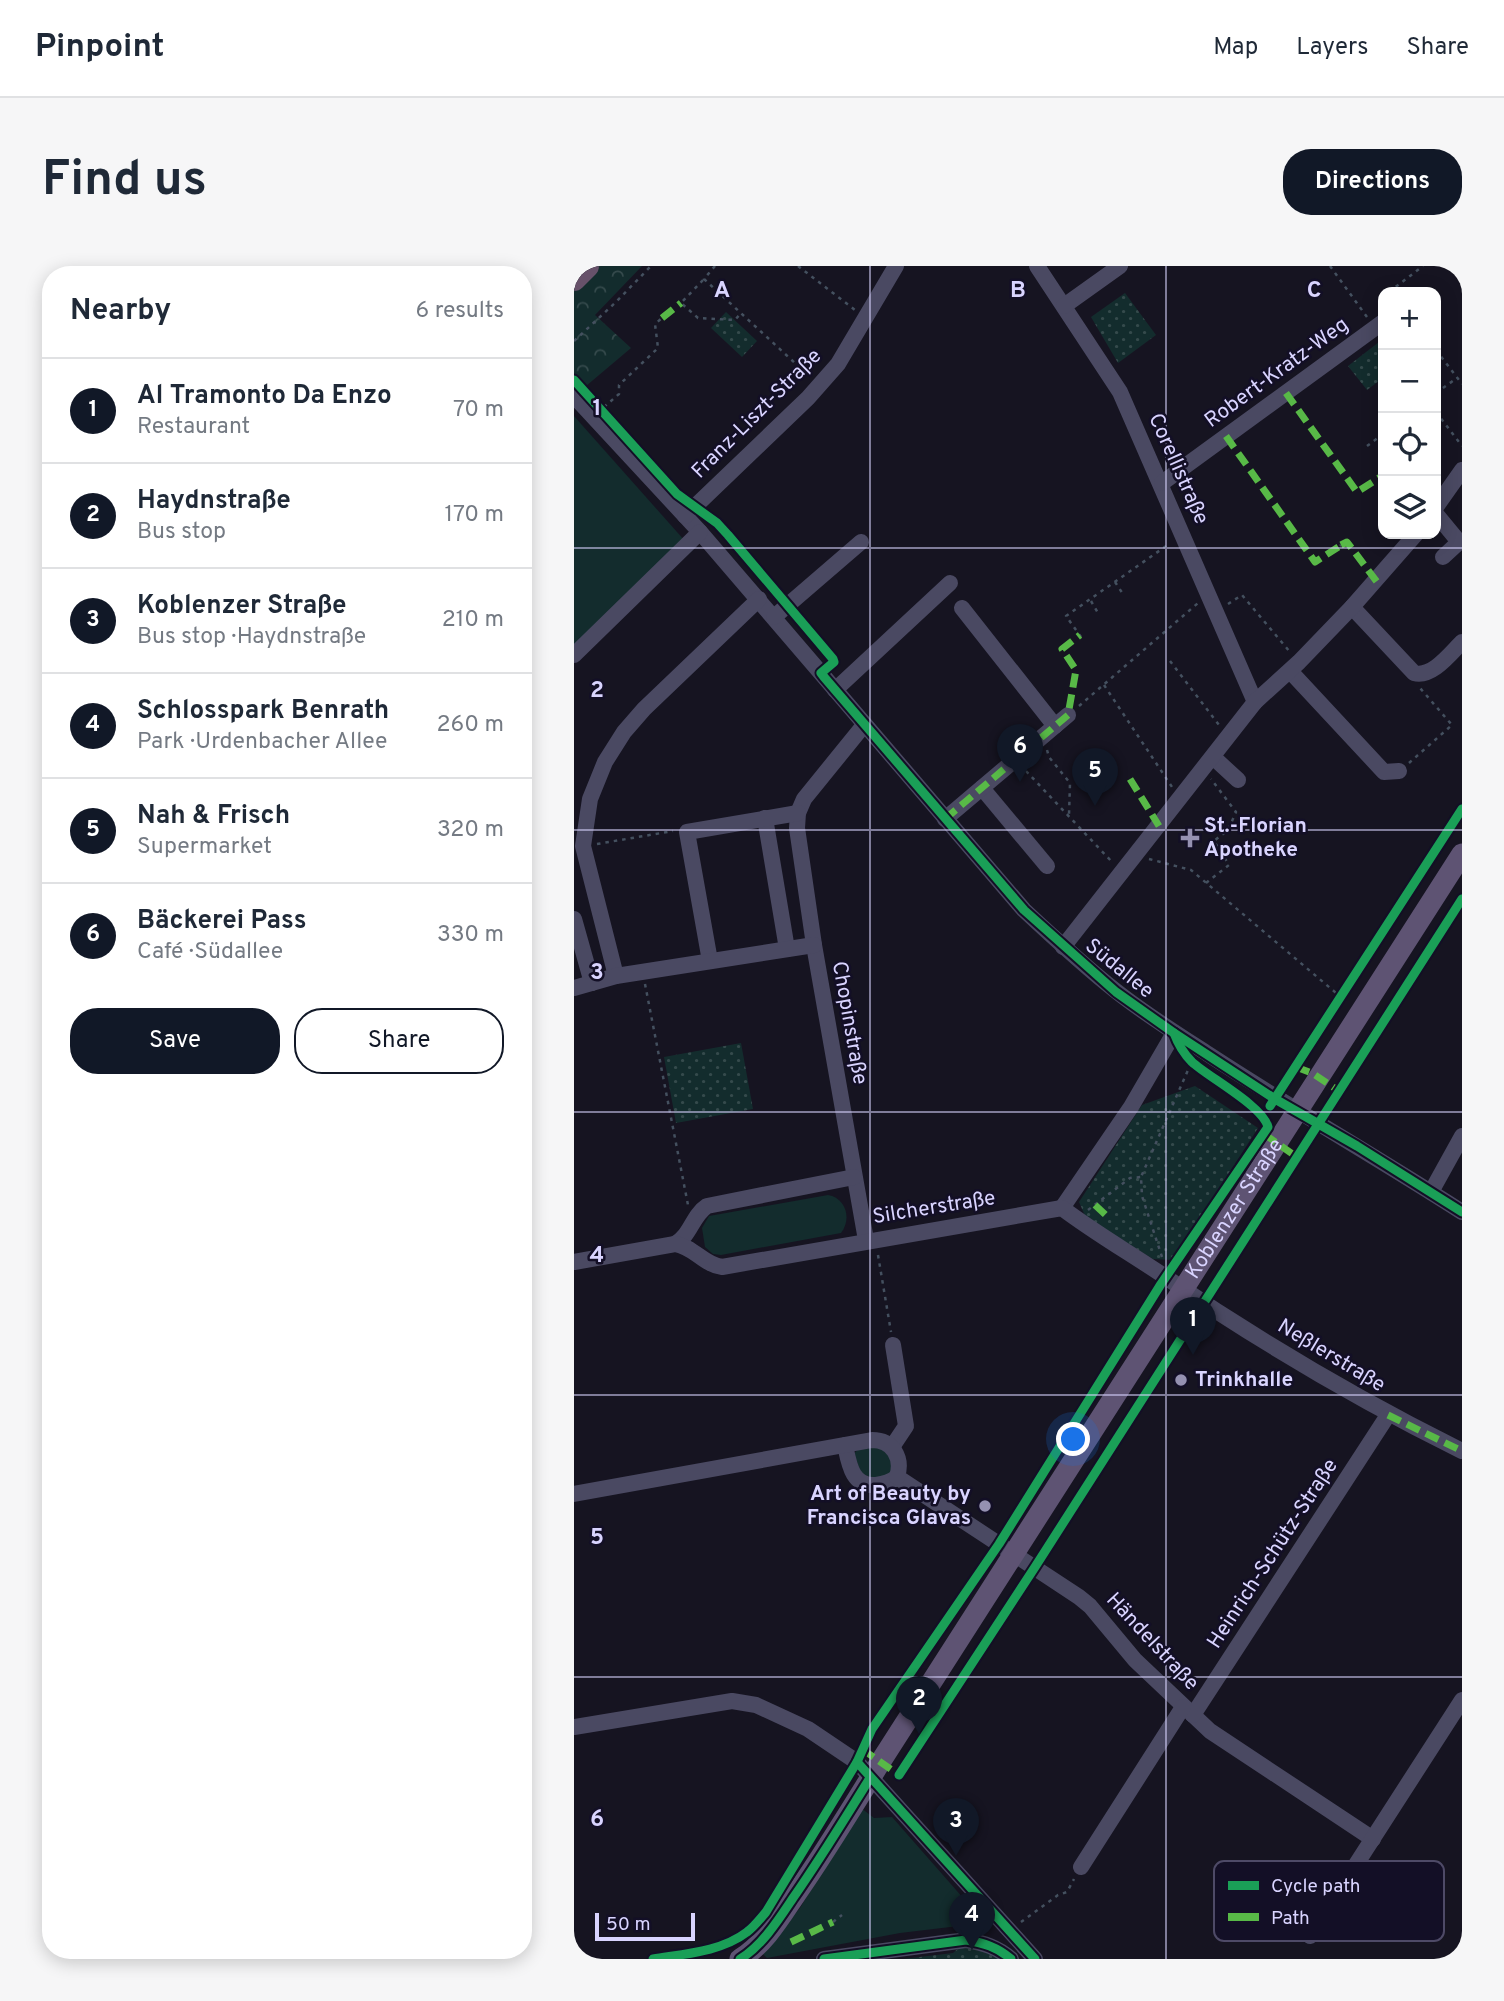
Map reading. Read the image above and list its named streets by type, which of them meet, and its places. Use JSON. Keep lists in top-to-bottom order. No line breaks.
{"streets":{"main road":["Koblenzer Straße"],"street":["Robert-Kratz-Weg","Franz-Liszt-Straße","Corellistraße","Südallee","Chopinstraße","Silcherstraße","Neßlerstraße","Heinrich-Schütz-Straße","Händelstraße"]},"crossings":[["Robert-Kratz-Weg","Corellistraße"],["Franz-Liszt-Straße","Südallee"],["Südallee","Koblenzer Straße"],["Chopinstraße","Silcherstraße"],["Koblenzer Straße","Neßlerstraße"],["Koblenzer Straße","Händelstraße"],["Neßlerstraße","Heinrich-Schütz-Straße"],["Heinrich-Schütz-Straße","Händelstraße"]],"places":{"health":["St.-Florian Apotheke"],"other":["Trinkhalle","Art of Beauty by Francisca Glavas"]},"legend":["Cycle path","Path"],"scale_bar":"50 m","page":{"header":"Pinpoint","nav":["Map","Layers","Share"],"buttons":["Directions",["Save","Share"]],"title":"Find us","heading":["Nearby","6 results"],"map_buttons":["+","−"],"list":[{"mark":"1","name":"Al Tramonto Da Enzo","note":"Restaurant","value":"70 m"},{"mark":"2","name":"Haydnstraße","note":"Bus stop","value":"170 m"},{"mark":"3","name":"Koblenzer Straße","note":"Bus stop · Haydnstraße","value":"210 m"},{"mark":"4","name":"Schlosspark Benrath","note":"Park · Urdenbacher Allee","value":"260 m"},{"mark":"5","name":"Nah & Frisch","note":"Supermarket","value":"320 m"},{"mark":"6","name":"Bäckerei Pass","note":"Café · Südallee","value":"330 m"}],"pins":["6","5","1","2","3","4"],"scale":"50 m"},"grid":{"columns":["A","B","C"],"rows":["1","2","3","4","5","6"]}}
